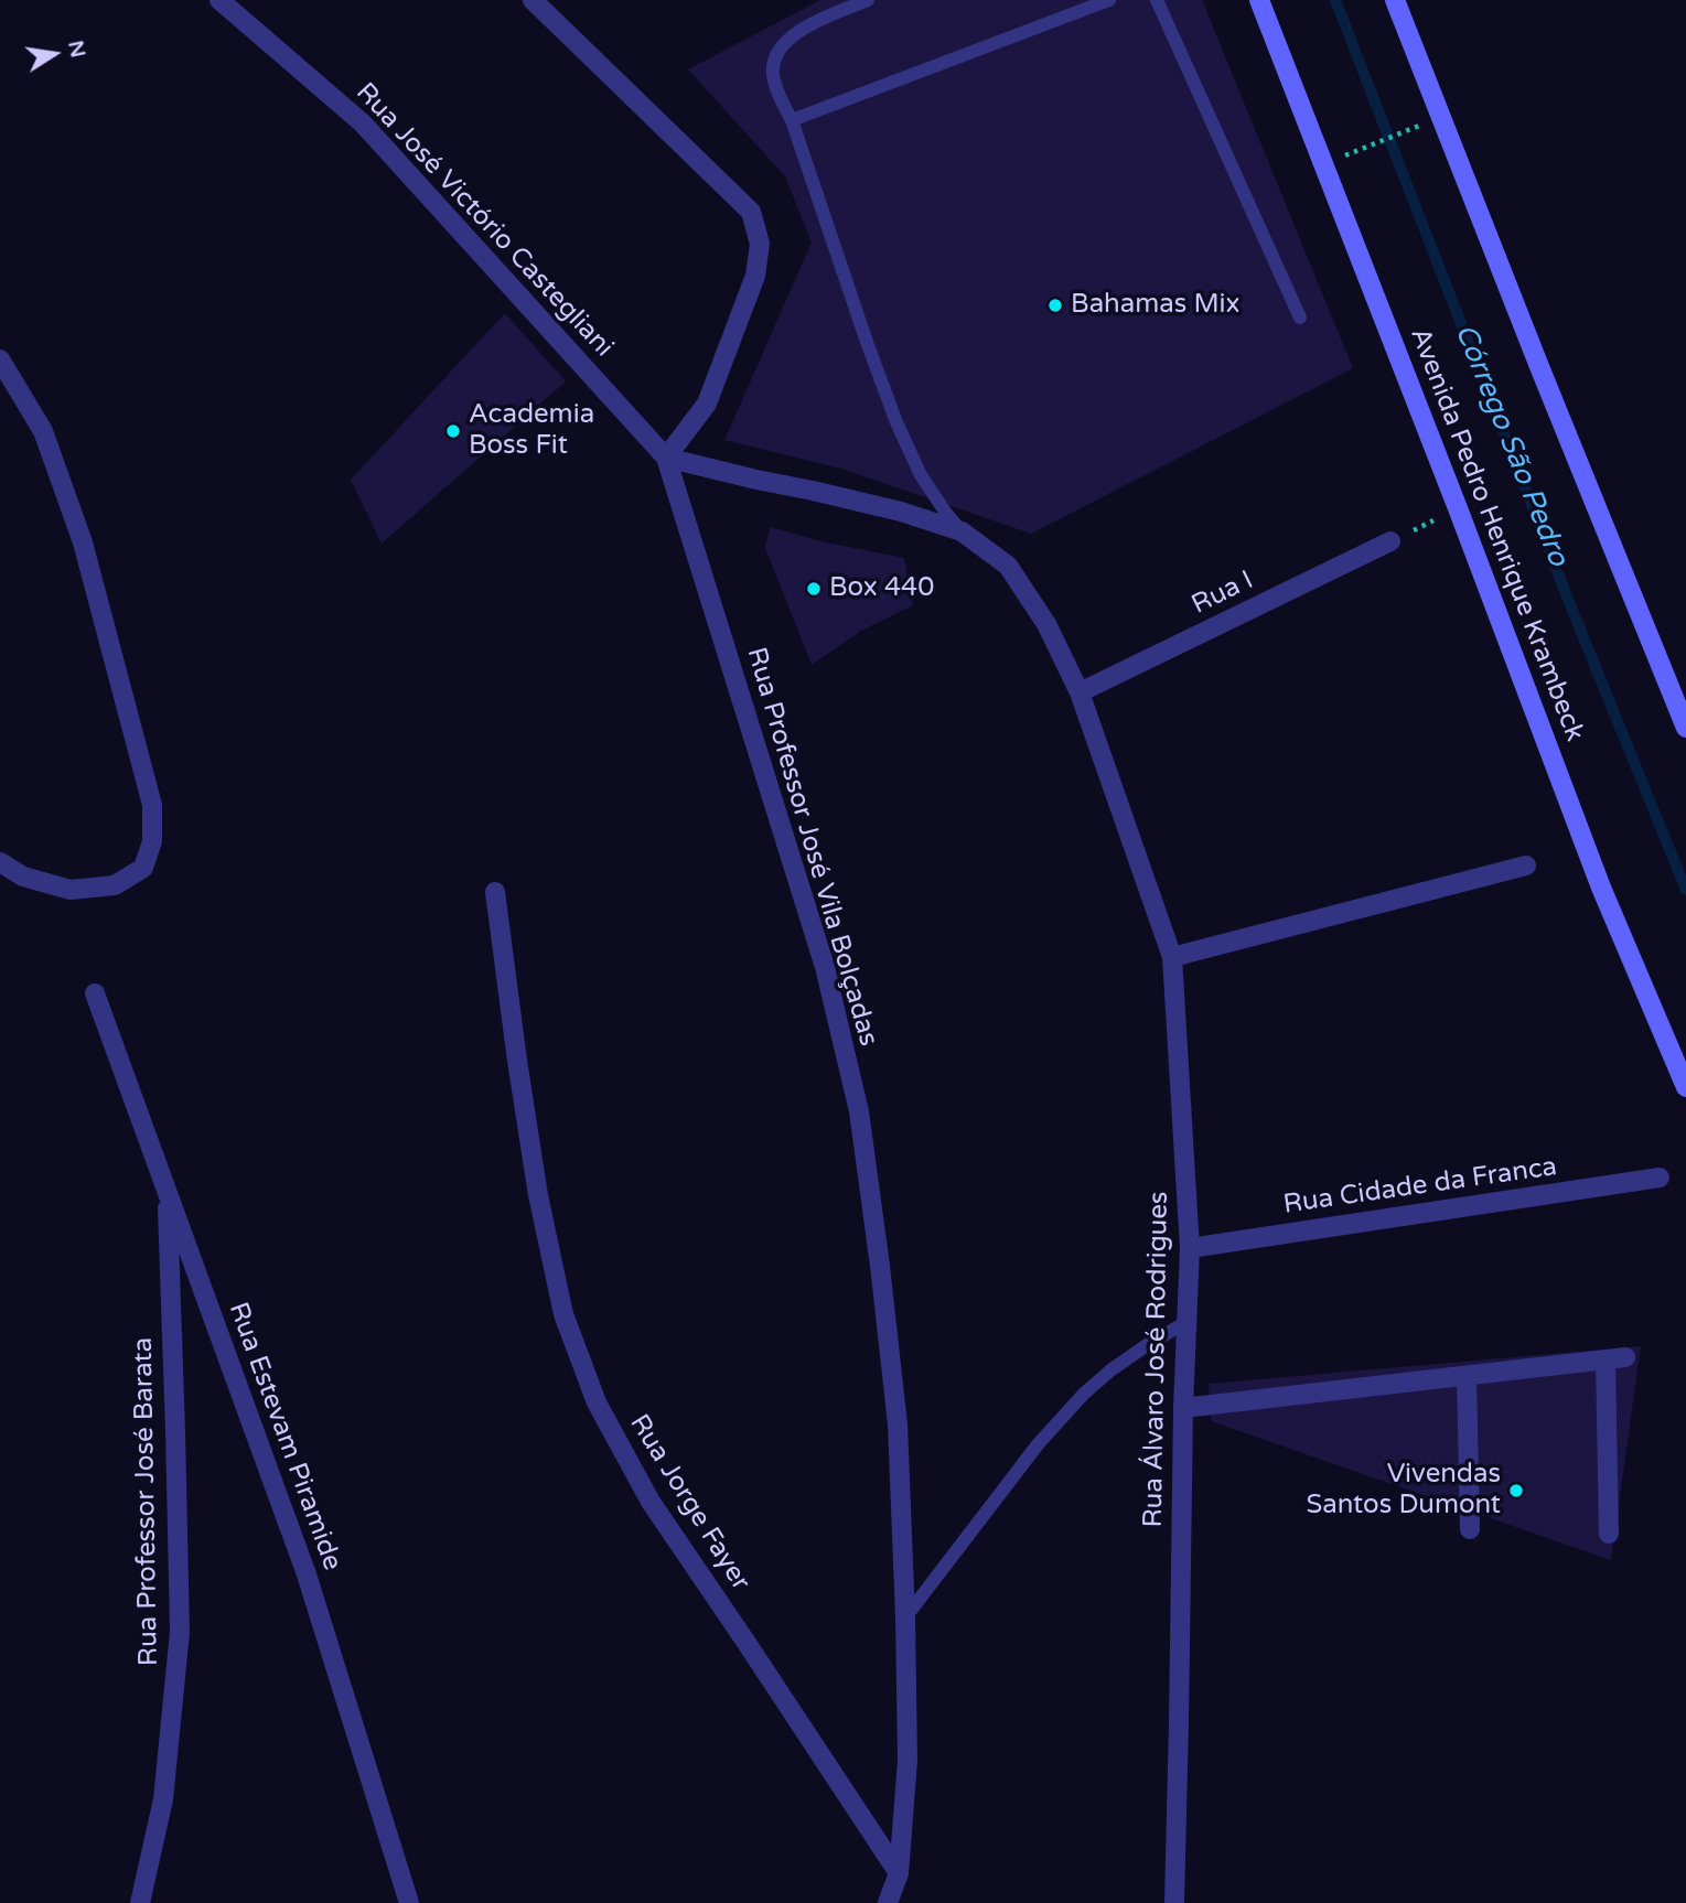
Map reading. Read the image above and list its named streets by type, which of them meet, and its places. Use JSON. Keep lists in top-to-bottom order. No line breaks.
{"streets":{"main road":["Avenida Pedro Henrique Krambeck"],"street":["Rua José Victório Castegliani","Rua I","Rua Professor José Vila Bolçadas","Rua Cidade da Franca","Rua Álvaro José Rodrigues","Rua Estevam Piramide","Rua Professor José Barata","Rua Jorge Fayer"]},"crossings":[["Rua José Victório Castegliani","Rua Professor José Vila Bolçadas"],["Rua José Victório Castegliani","Rua Álvaro José Rodrigues"],["Rua I","Rua Álvaro José Rodrigues"],["Rua Professor José Vila Bolçadas","Rua Álvaro José Rodrigues"],["Rua Professor José Vila Bolçadas","Rua Jorge Fayer"],["Rua Cidade da Franca","Rua Álvaro José Rodrigues"],["Rua Estevam Piramide","Rua Professor José Barata"]],"water":["Córrego São Pedro"],"places":["Bahamas Mix","Academia Boss Fit","Box 440","Vivendas Santos Dumont"],"north":"right"}
